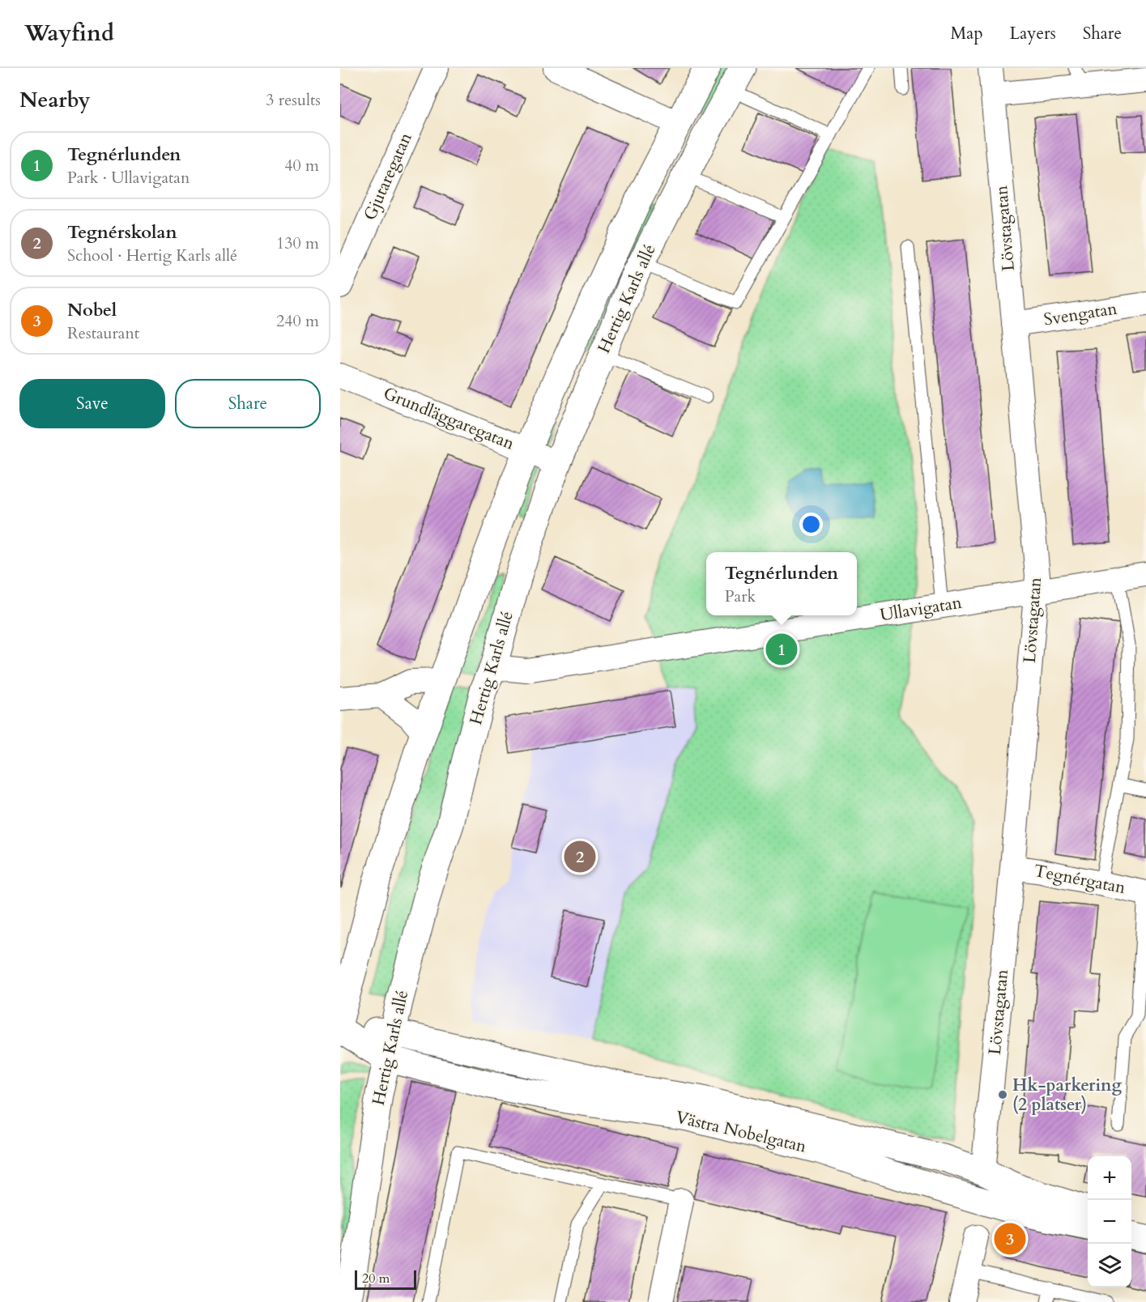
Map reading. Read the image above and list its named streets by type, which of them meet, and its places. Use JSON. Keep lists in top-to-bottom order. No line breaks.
{"streets":{"main road":["Hertig Karls allé","Västra Nobelgatan"],"street":["Gjutaregatan","Lövstagatan","Svengatan","Grundläggaregatan","Ullavigatan","Tegnérgatan"]},"crossings":[["Lövstagatan","Svengatan"],["Lövstagatan","Ullavigatan"],["Lövstagatan","Tegnérgatan"],["Lövstagatan","Västra Nobelgatan"],["Hertig Karls allé","Grundläggaregatan"],["Hertig Karls allé","Ullavigatan"],["Hertig Karls allé","Västra Nobelgatan"]],"places":["Hk-parkering (2 platser)"],"scale_bar":"20 m","page":{"header":"Wayfind","nav":["Map","Layers","Share"],"heading":["Nearby","3 results"],"list":[{"mark":"1","name":"Tegnérlunden","note":"Park · Ullavigatan","value":"40 m"},{"mark":"2","name":"Tegnérskolan","note":"School · Hertig Karls allé","value":"130 m"},{"mark":"3","name":"Nobel","note":"Restaurant","value":"240 m"}],"buttons":["Save","Share"],"popup":["Tegnérlunden","Park"],"pins":["1","2","3"],"map_buttons":["+","−"],"scale":"20 m"}}
